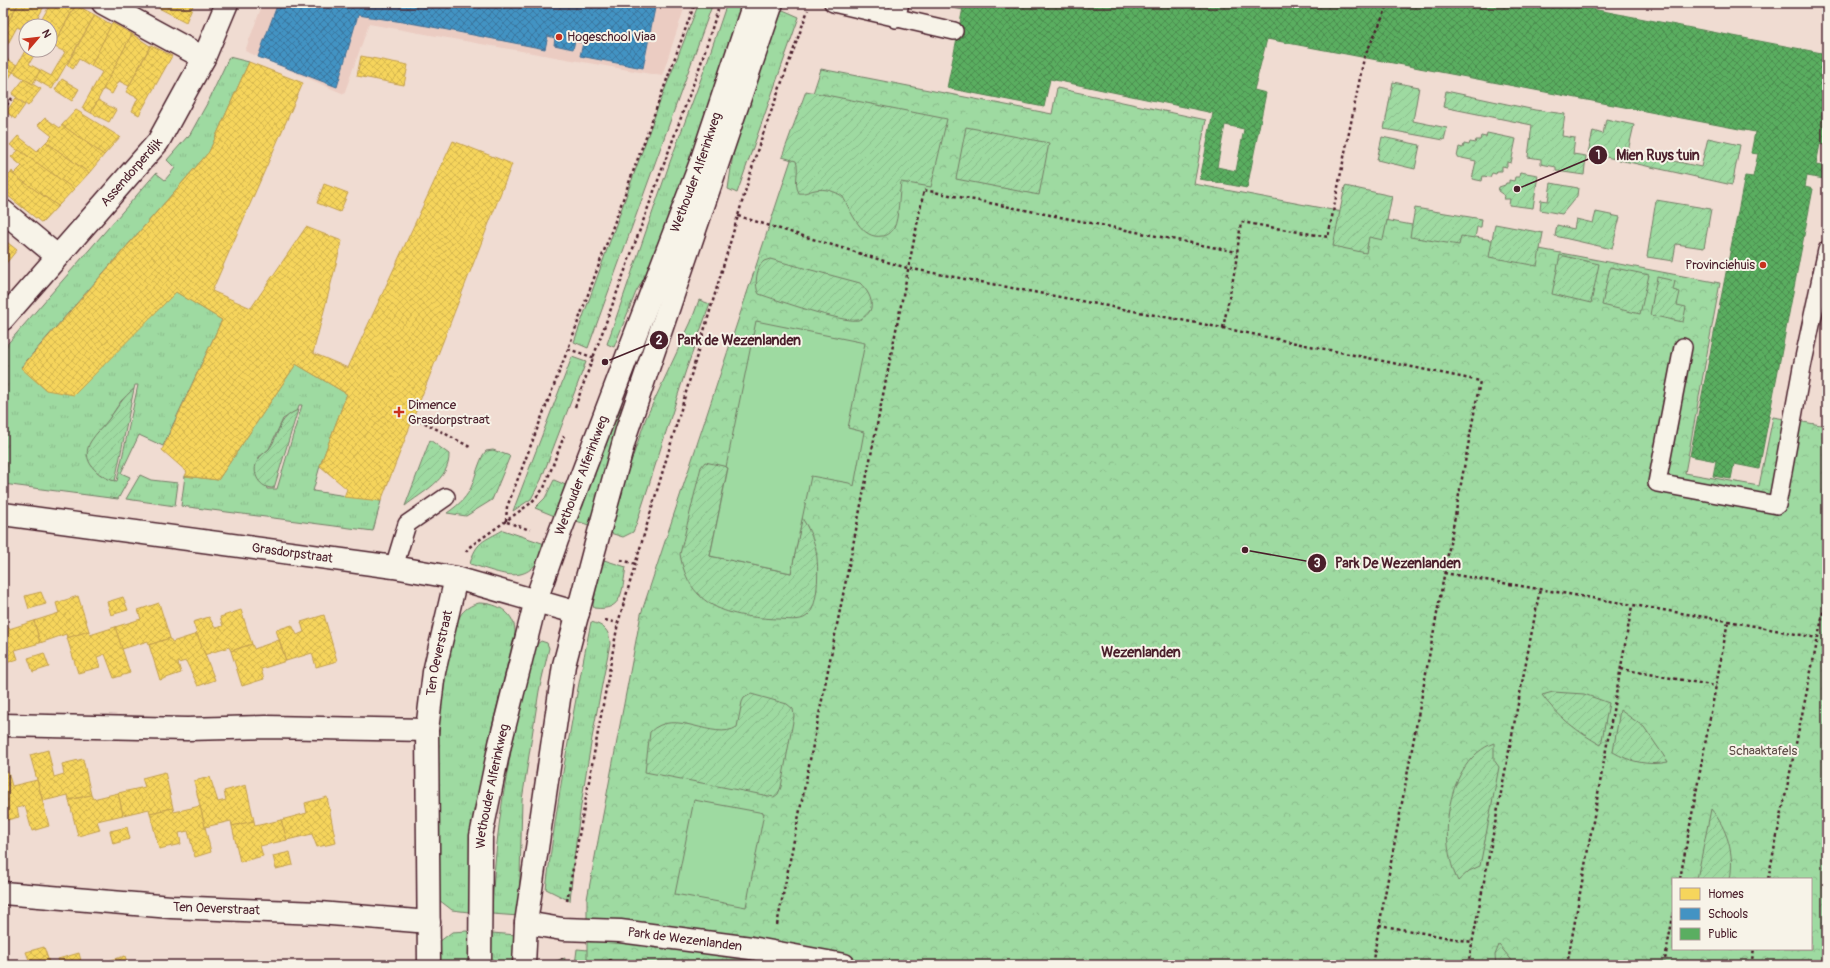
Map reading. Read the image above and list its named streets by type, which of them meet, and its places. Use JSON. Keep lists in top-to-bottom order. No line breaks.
{"streets":{"street":["Assendorperdijk","Wethouder Alferinkweg","Grasdorpstraat","Ten Oeverstraat","Park de Wezenlanden"]},"crossings":[["Wethouder Alferinkweg","Grasdorpstraat"],["Wethouder Alferinkweg","Park de Wezenlanden"],["Grasdorpstraat","Ten Oeverstraat"]],"districts":["Wezenlanden"],"parks":["Schaaktafels"],"places":{"other":["Hogeschool Viaa","Mien Ruys tuin","Provinciehuis","Park de Wezenlanden","Park De Wezenlanden"],"health":["Dimence Grasdorpstraat"]},"legend":["Homes","Schools","Public"],"north":"top right"}
